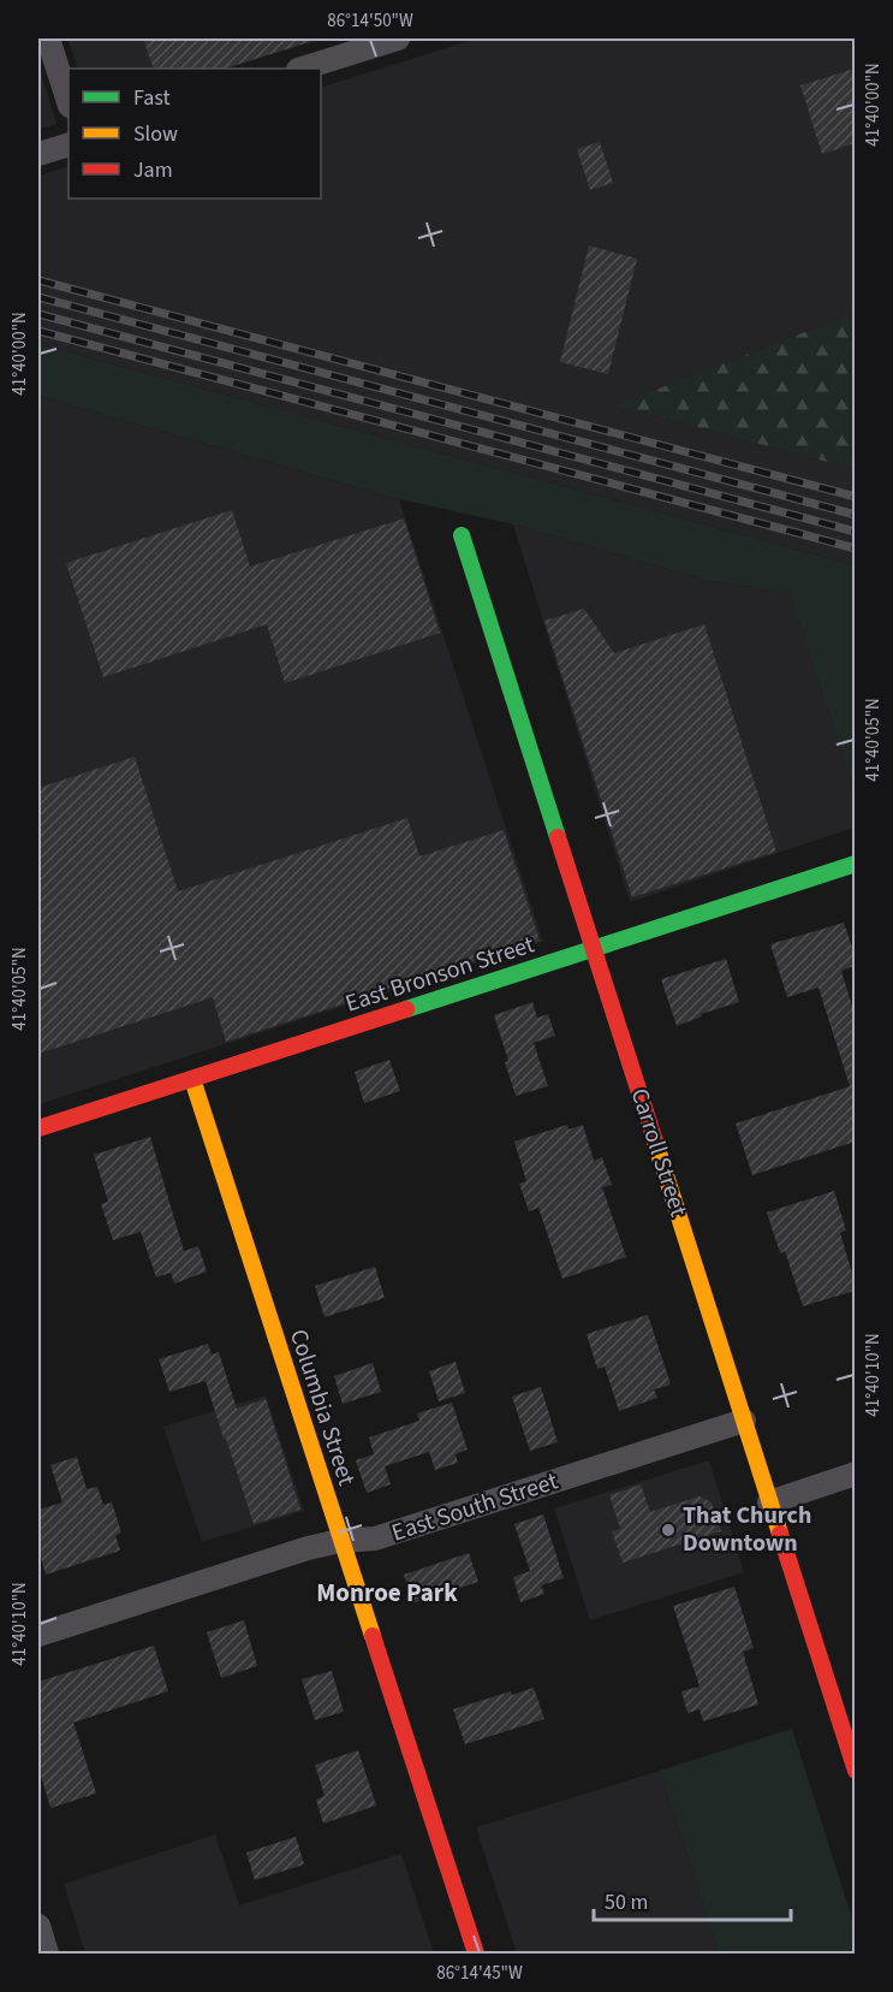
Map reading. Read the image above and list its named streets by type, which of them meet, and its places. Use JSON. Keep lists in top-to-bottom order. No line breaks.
{"streets":{"street":["East Bronson Street","Carroll Street","Columbia Street","East South Street"]},"crossings":[["East Bronson Street","Carroll Street"],["East Bronson Street","Columbia Street"],["Carroll Street","East South Street"],["Columbia Street","East South Street"]],"districts":["Monroe Park"],"places":["That Church Downtown"],"legend":["Fast","Slow","Jam"],"scale_bar":"50 m","coordinates":["86°14'50\"W","41°40'00\"N","41°40'05\"N","41°40'10\"N","86°14'45\"W"]}
